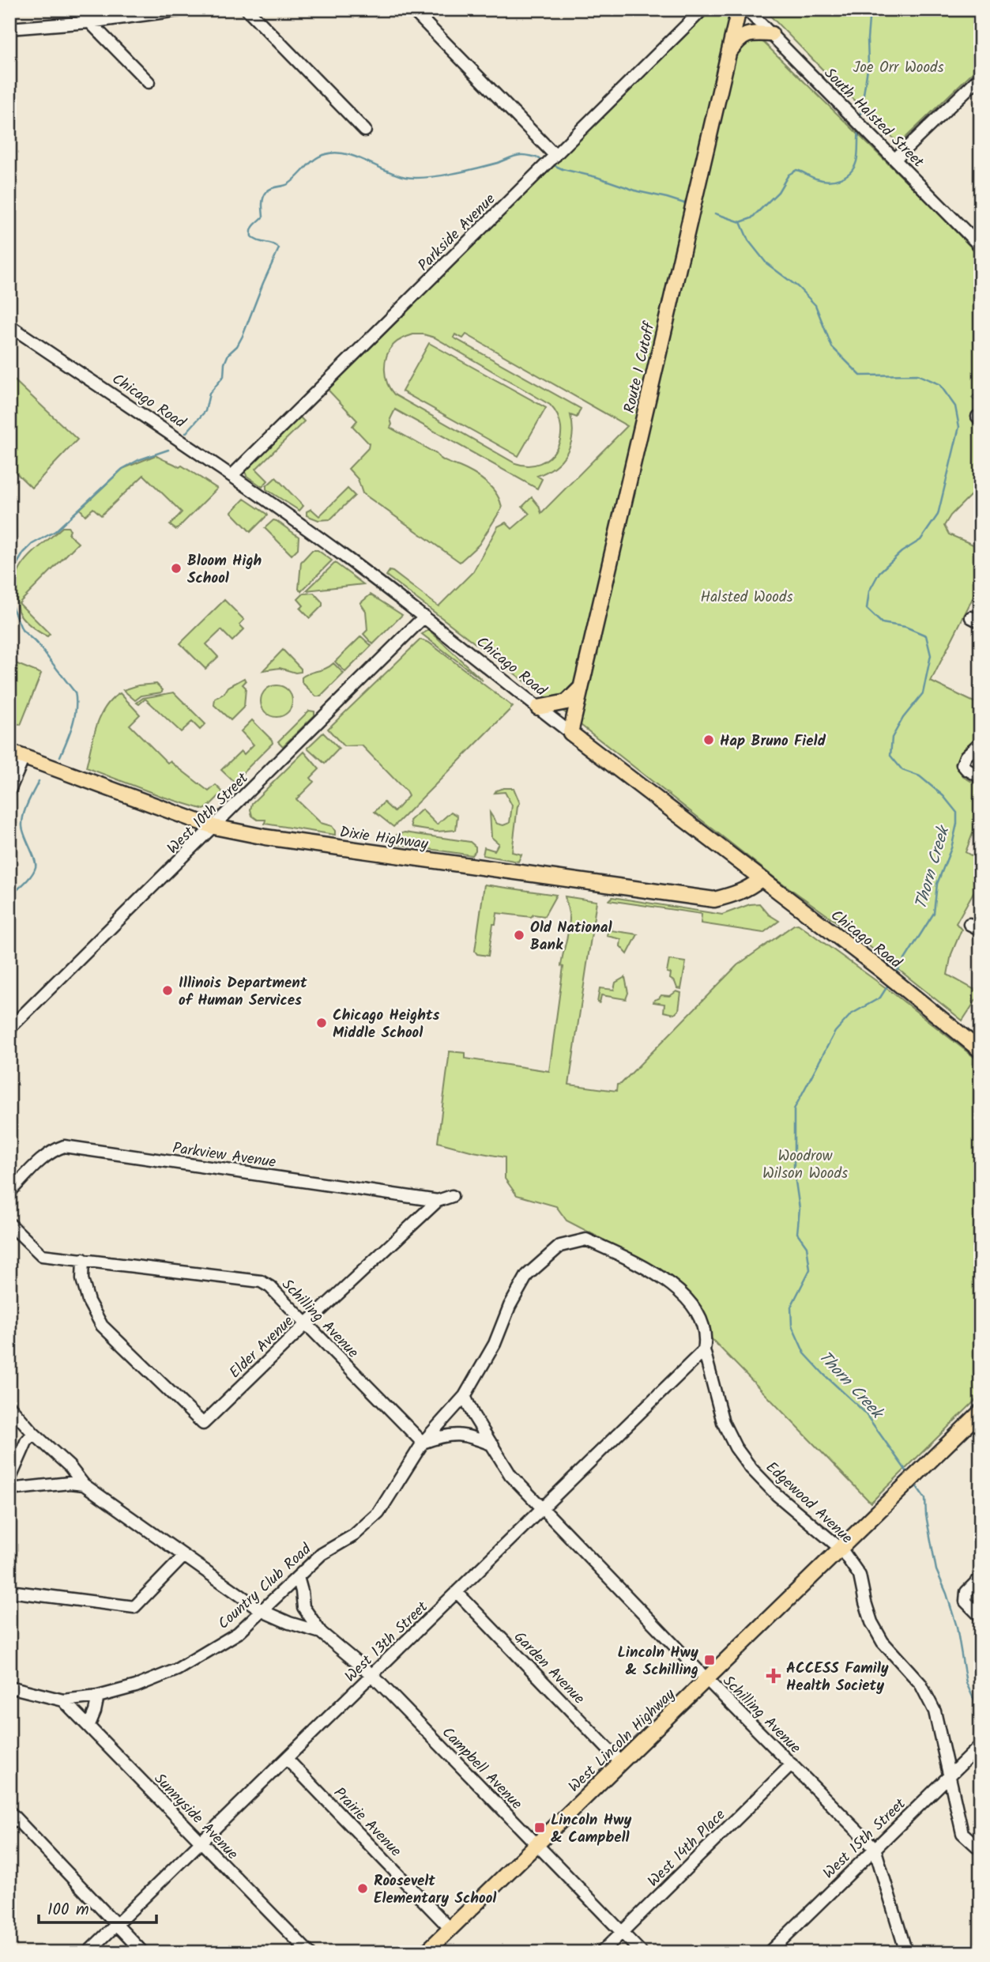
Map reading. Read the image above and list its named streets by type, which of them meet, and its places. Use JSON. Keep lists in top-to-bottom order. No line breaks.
{"streets":{"main road":["Route 1 Cutoff","Chicago Road","Dixie Highway","West Lincoln Highway"],"street":["South Halsted Street","Parkside Avenue","West 10th Street","Parkview Avenue","Schilling Avenue","Elder Avenue","Edgewood Avenue","Country Club Road","West 13th Street","Garden Avenue","Campbell Avenue","Sunnyside Avenue","Prairie Avenue","West 15th Street","West 14th Place"]},"crossings":[["Parkside Avenue","Chicago Road"],["Route 1 Cutoff","Chicago Road"],["Chicago Road","West 10th Street"],["Chicago Road","Dixie Highway"],["West 10th Street","Dixie Highway"],["Parkview Avenue","Elder Avenue"],["Schilling Avenue","Elder Avenue"],["Schilling Avenue","Country Club Road"],["Schilling Avenue","West 13th Street"],["Schilling Avenue","West Lincoln Highway"],["Schilling Avenue","West 15th Street"],["Schilling Avenue","West 14th Place"],["Edgewood Avenue","Country Club Road"],["Edgewood Avenue","West 13th Street"],["Edgewood Avenue","West Lincoln Highway"],["Edgewood Avenue","West 15th Street"],["Country Club Road","Campbell Avenue"],["Country Club Road","Sunnyside Avenue"],["West 13th Street","Garden Avenue"],["West 13th Street","Campbell Avenue"],["West 13th Street","Sunnyside Avenue"],["West 13th Street","Prairie Avenue"],["Garden Avenue","West Lincoln Highway"],["West Lincoln Highway","Campbell Avenue"],["West Lincoln Highway","Prairie Avenue"],["Campbell Avenue","West 14th Place"]],"water":["Thorn Creek"],"parks":["Joe Orr Woods","Halsted Woods","Woodrow Wilson Woods"],"places":{"other":["Bloom High School","Hap Bruno Field","Old National Bank","Illinois Department of Human Services","Chicago Heights Middle School","Roosevelt Elementary School"],"transit":["Lincoln Hwy & Schilling","Lincoln Hwy & Campbell"],"health":["ACCESS Family Health Society"]},"scale_bar":"100 m"}
